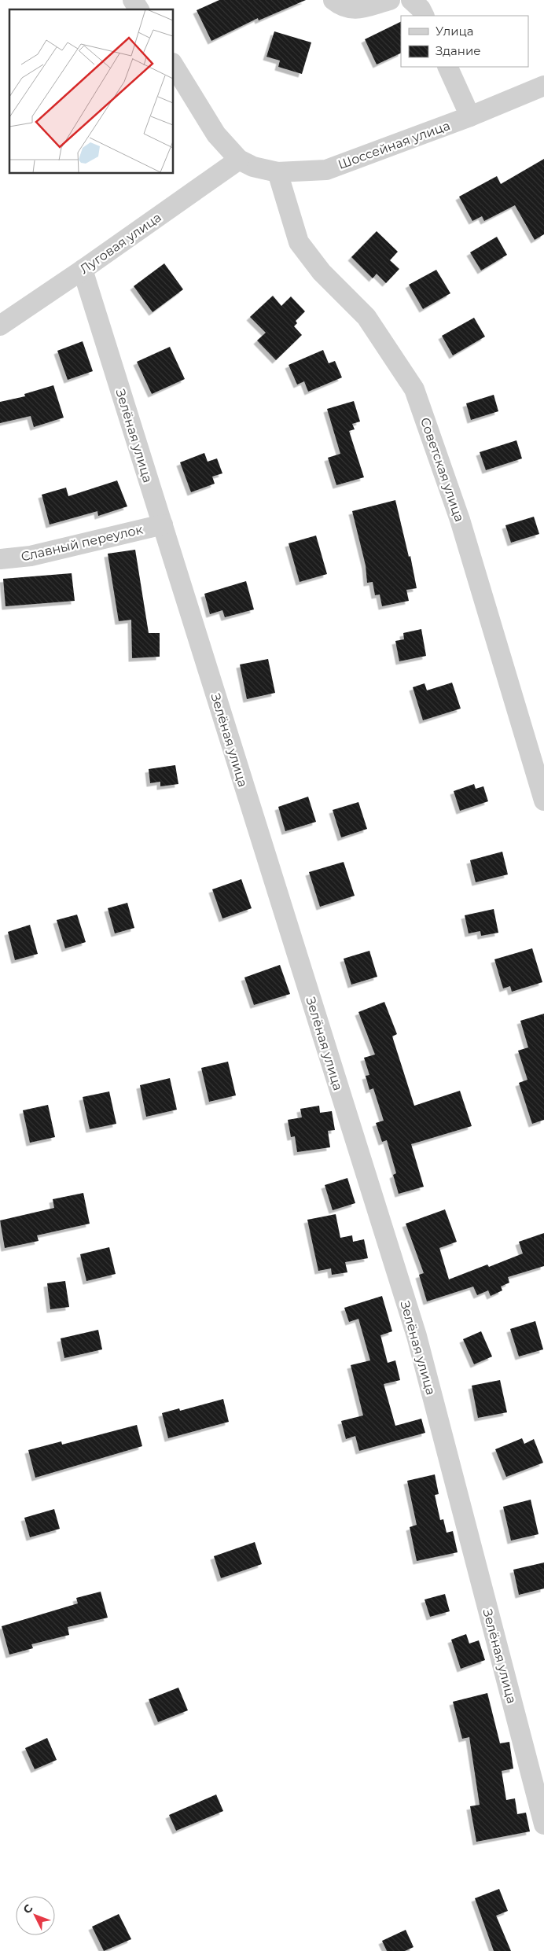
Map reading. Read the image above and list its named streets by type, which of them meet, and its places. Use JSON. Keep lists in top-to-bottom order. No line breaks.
{"streets":{"street":["Шоссейная улица","Луговая улица","Зелёная улица","Советская улица","Славный переулок"]},"crossings":[["Шоссейная улица","Луговая улица"],["Шоссейная улица","Советская улица"],["Луговая улица","Зелёная улица"],["Зелёная улица","Славный переулок"]],"legend":["Улица","Здание"],"north":"top left"}
